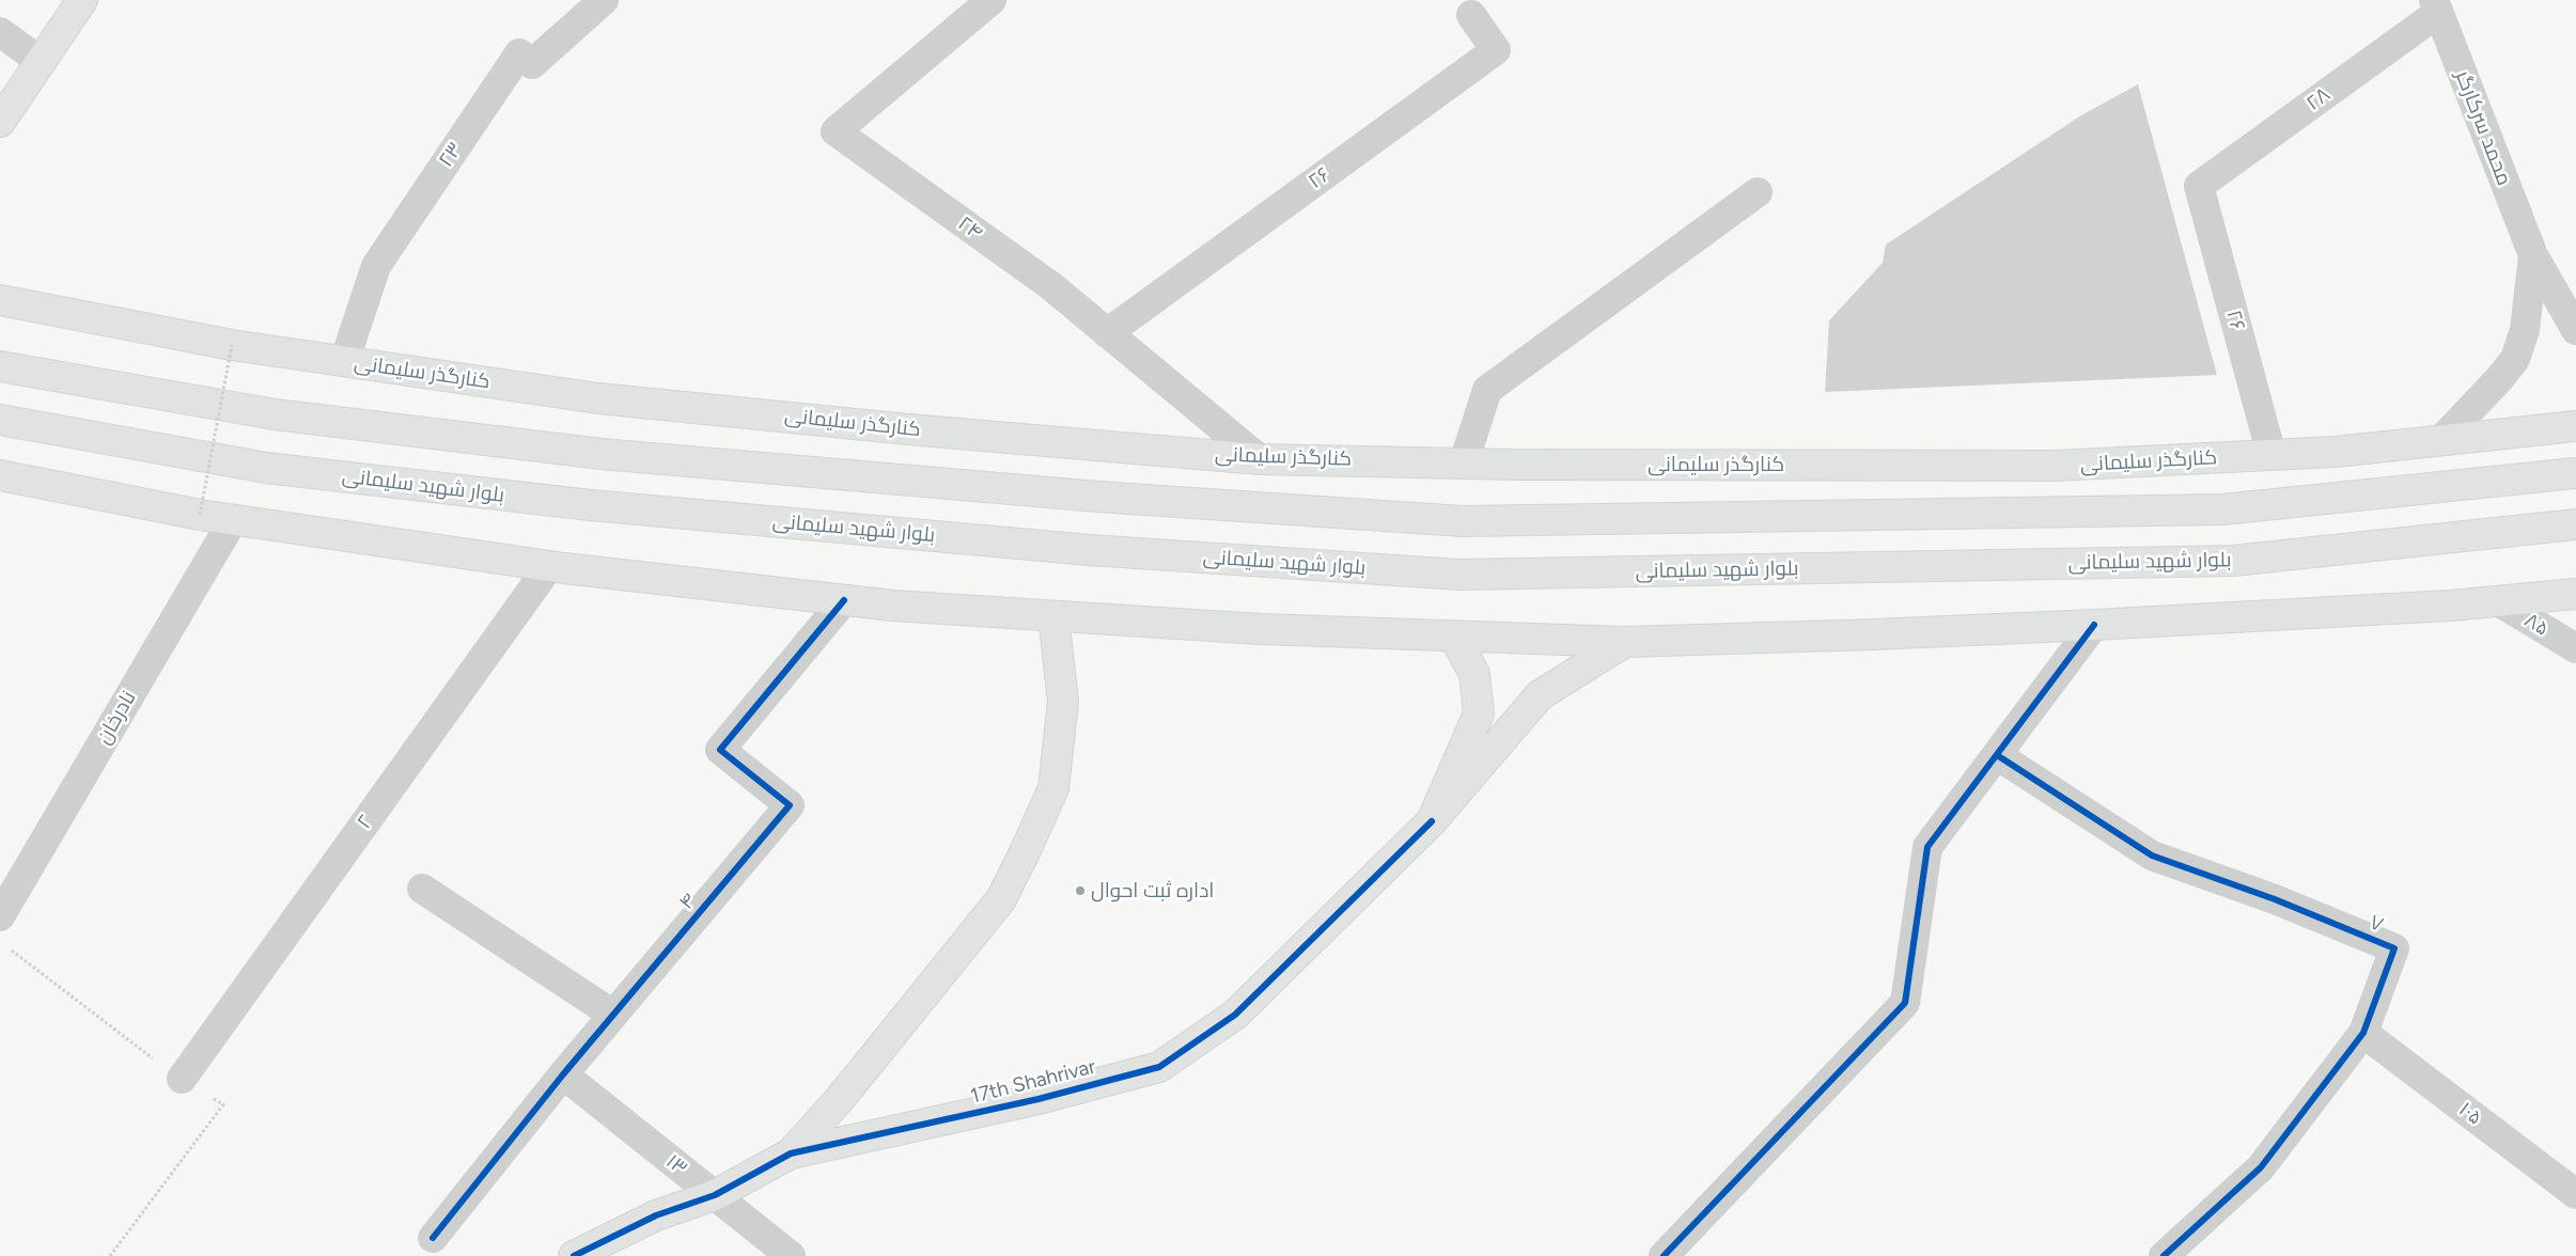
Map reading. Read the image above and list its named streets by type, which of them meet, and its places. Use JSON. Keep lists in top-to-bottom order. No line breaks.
{"streets":{"main road":["کنارگذر سلیمانی","بلوار شهید سلیمانی","17th Shahrivar"],"street":["۲۸","محمد سرکارگر","۲۳","۲۶","۲۴","۸۵","نادرخان","۲","۴","۷","۱۰۵","۱۳"]},"crossings":[["۲۸","محمد سرکارگر"],["۲۸","۲۶"],["محمد سرکارگر","کنارگذر سلیمانی"],["۲۳","کنارگذر سلیمانی"],["۲۶","۲۴"],["۲۶","کنارگذر سلیمانی"],["۲۴","کنارگذر سلیمانی"],["۴","۱۳"],["۷","۱۰۵"],["17th Shahrivar","۱۳"]],"places":["اداره ثبت احوال"]}
